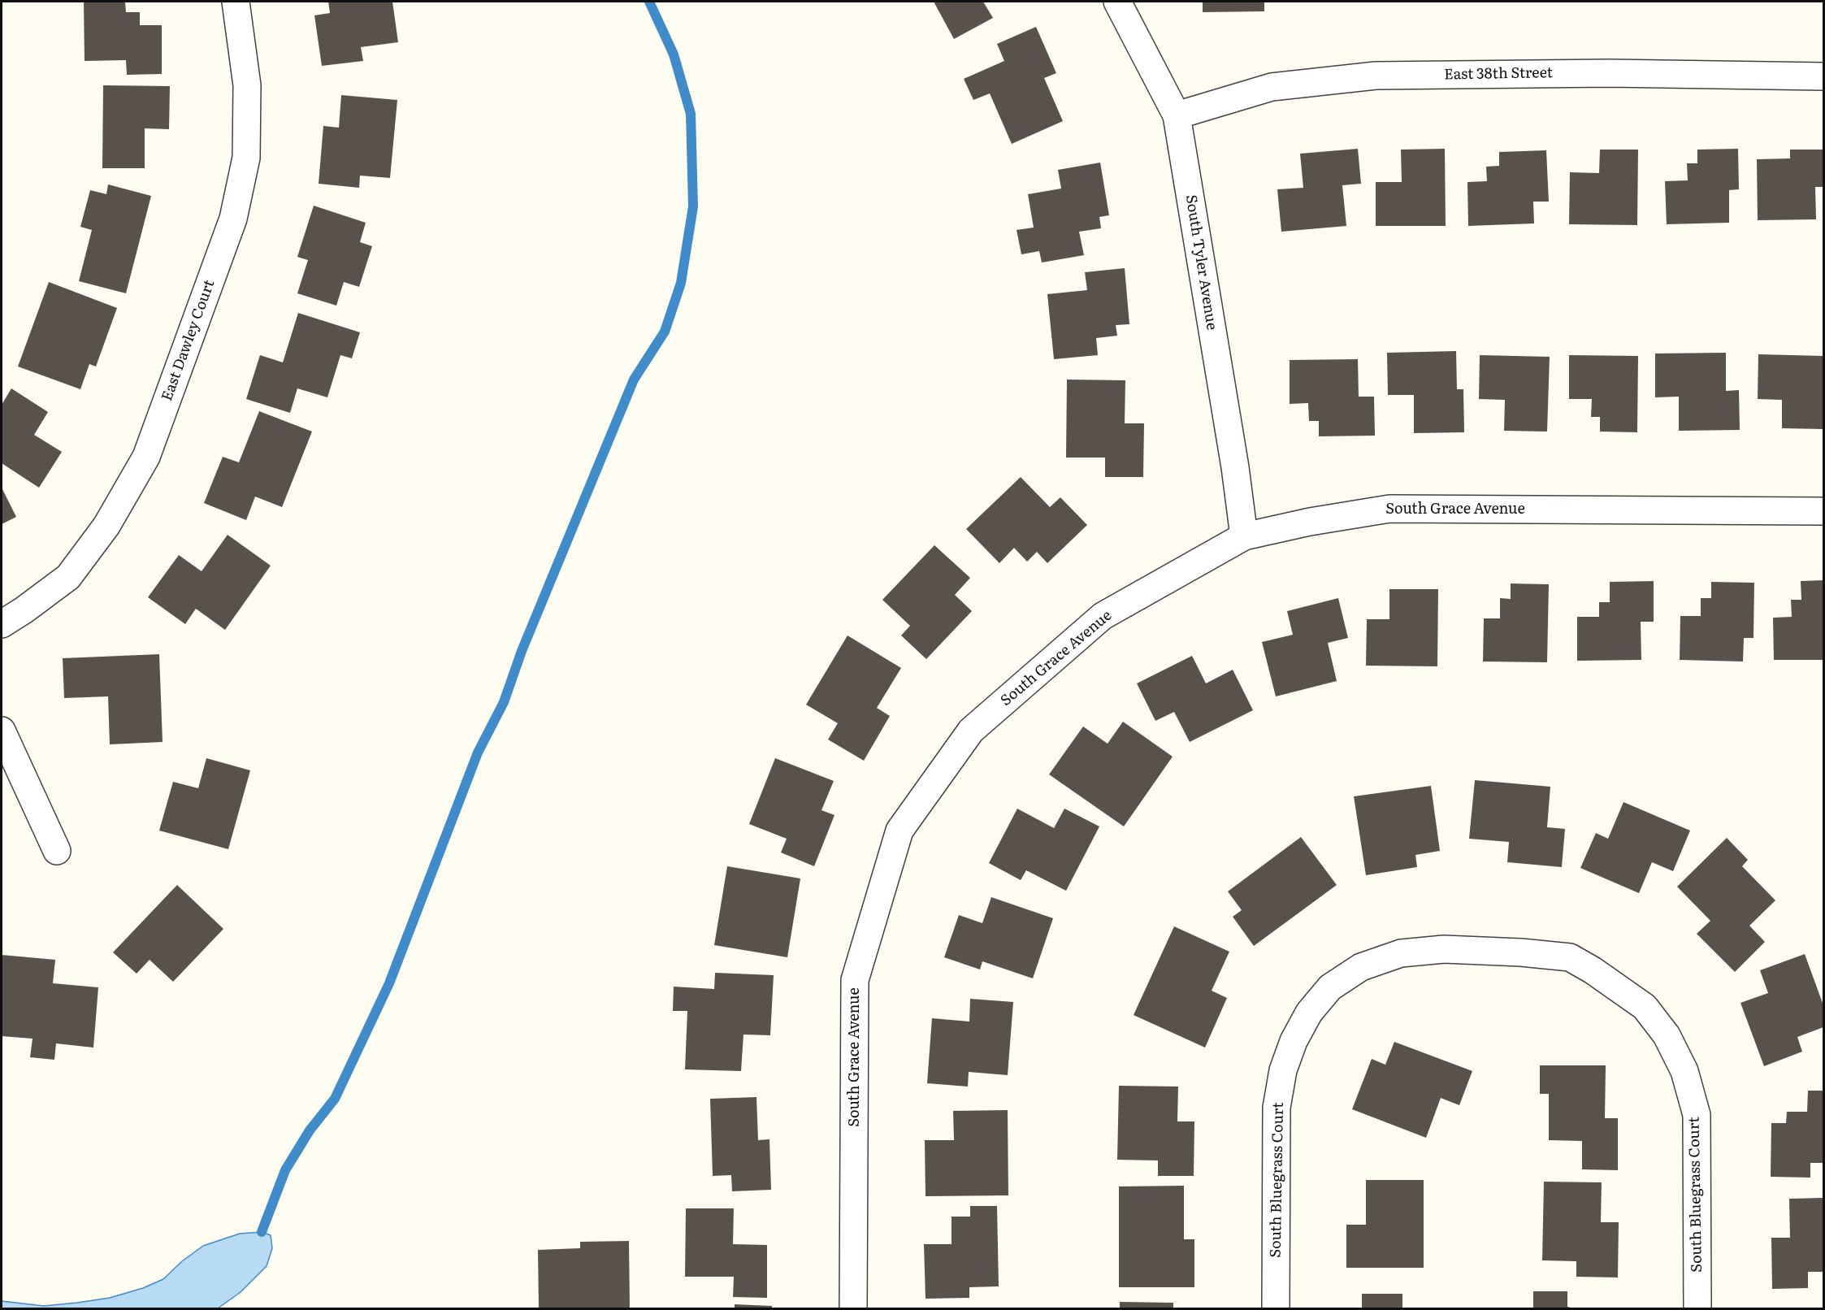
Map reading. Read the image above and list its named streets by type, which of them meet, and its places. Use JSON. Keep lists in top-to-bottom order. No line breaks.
{"streets":{"street":["East 38th Street","South Tyler Avenue","East Dawley Court","South Grace Avenue","South Bluegrass Court"]},"crossings":[["East 38th Street","South Tyler Avenue"],["South Tyler Avenue","South Grace Avenue"]]}
